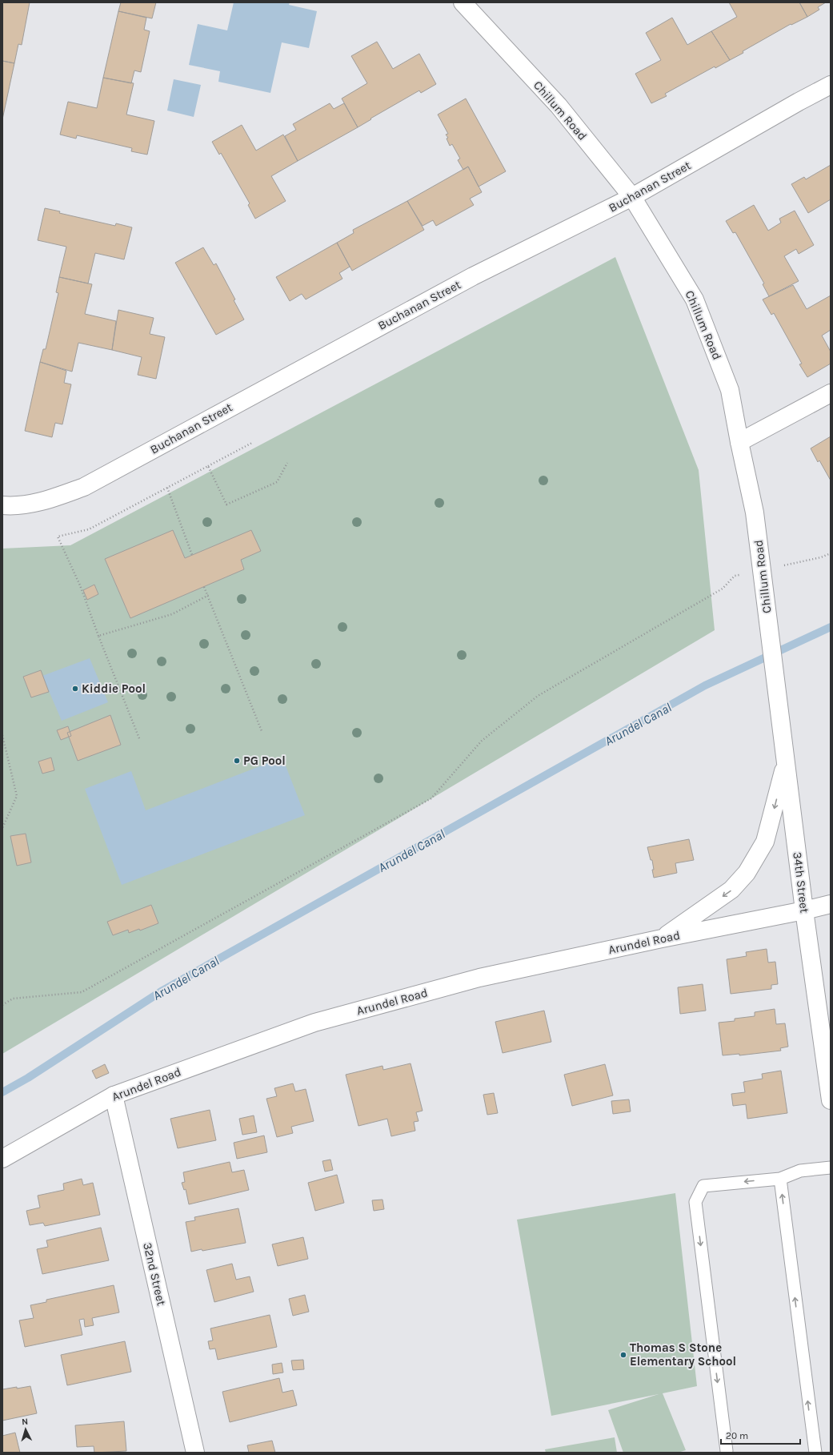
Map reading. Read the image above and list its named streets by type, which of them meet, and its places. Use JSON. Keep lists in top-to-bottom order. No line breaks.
{"streets":{"street":["Chillum Road","Buchanan Street","34th Street","Arundel Road","32nd Street"]},"crossings":[["Chillum Road","Buchanan Street"],["Chillum Road","34th Street"],["34th Street","Arundel Road"],["Arundel Road","32nd Street"]],"water":["Arundel Canal"],"places":["Kiddie Pool","PG Pool","Thomas S Stone Elementary School"],"scale_bar":"20 m","north":"top"}
